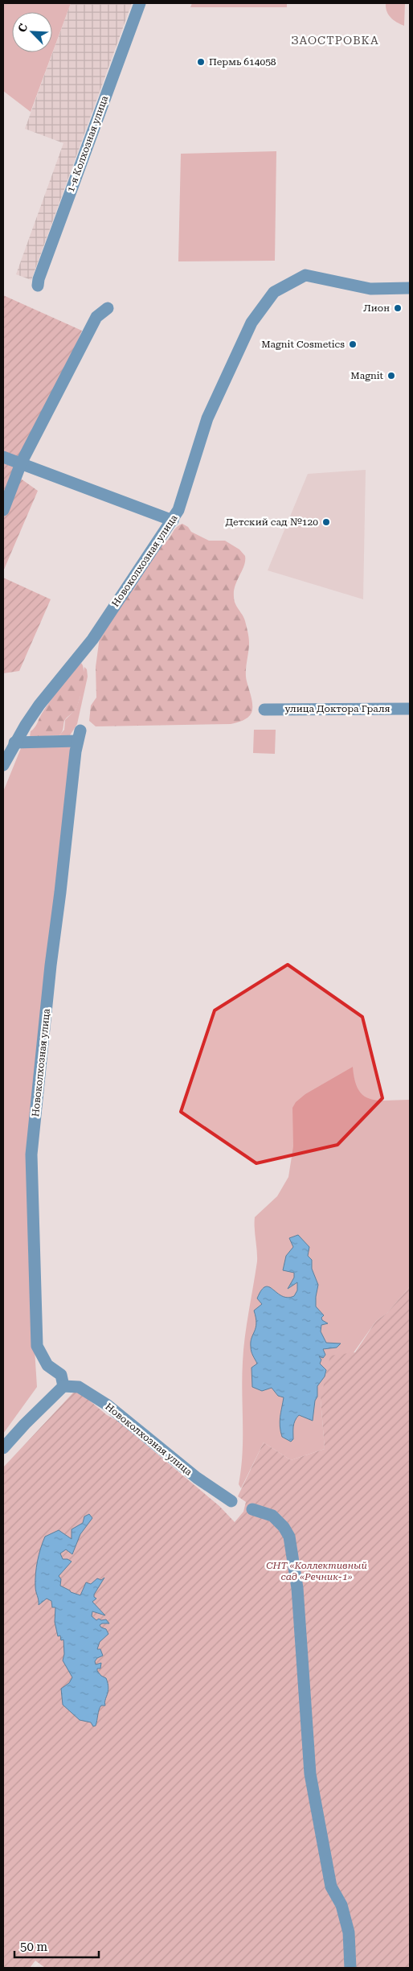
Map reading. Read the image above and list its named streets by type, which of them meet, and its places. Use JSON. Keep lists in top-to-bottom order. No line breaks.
{"streets":{"street":["1-я Колхозная улица","Новоколхозная улица","улица Доктора Граля"]},"districts":["ЗАОСТРОВКА"],"parks":["СНТ «Коллективный сад «Речник-1»"],"places":["Пермь 614058","Лион","Magnit Cosmetics","Magnit","Детский сад №120"],"scale_bar":"50 m","north":"top left"}
